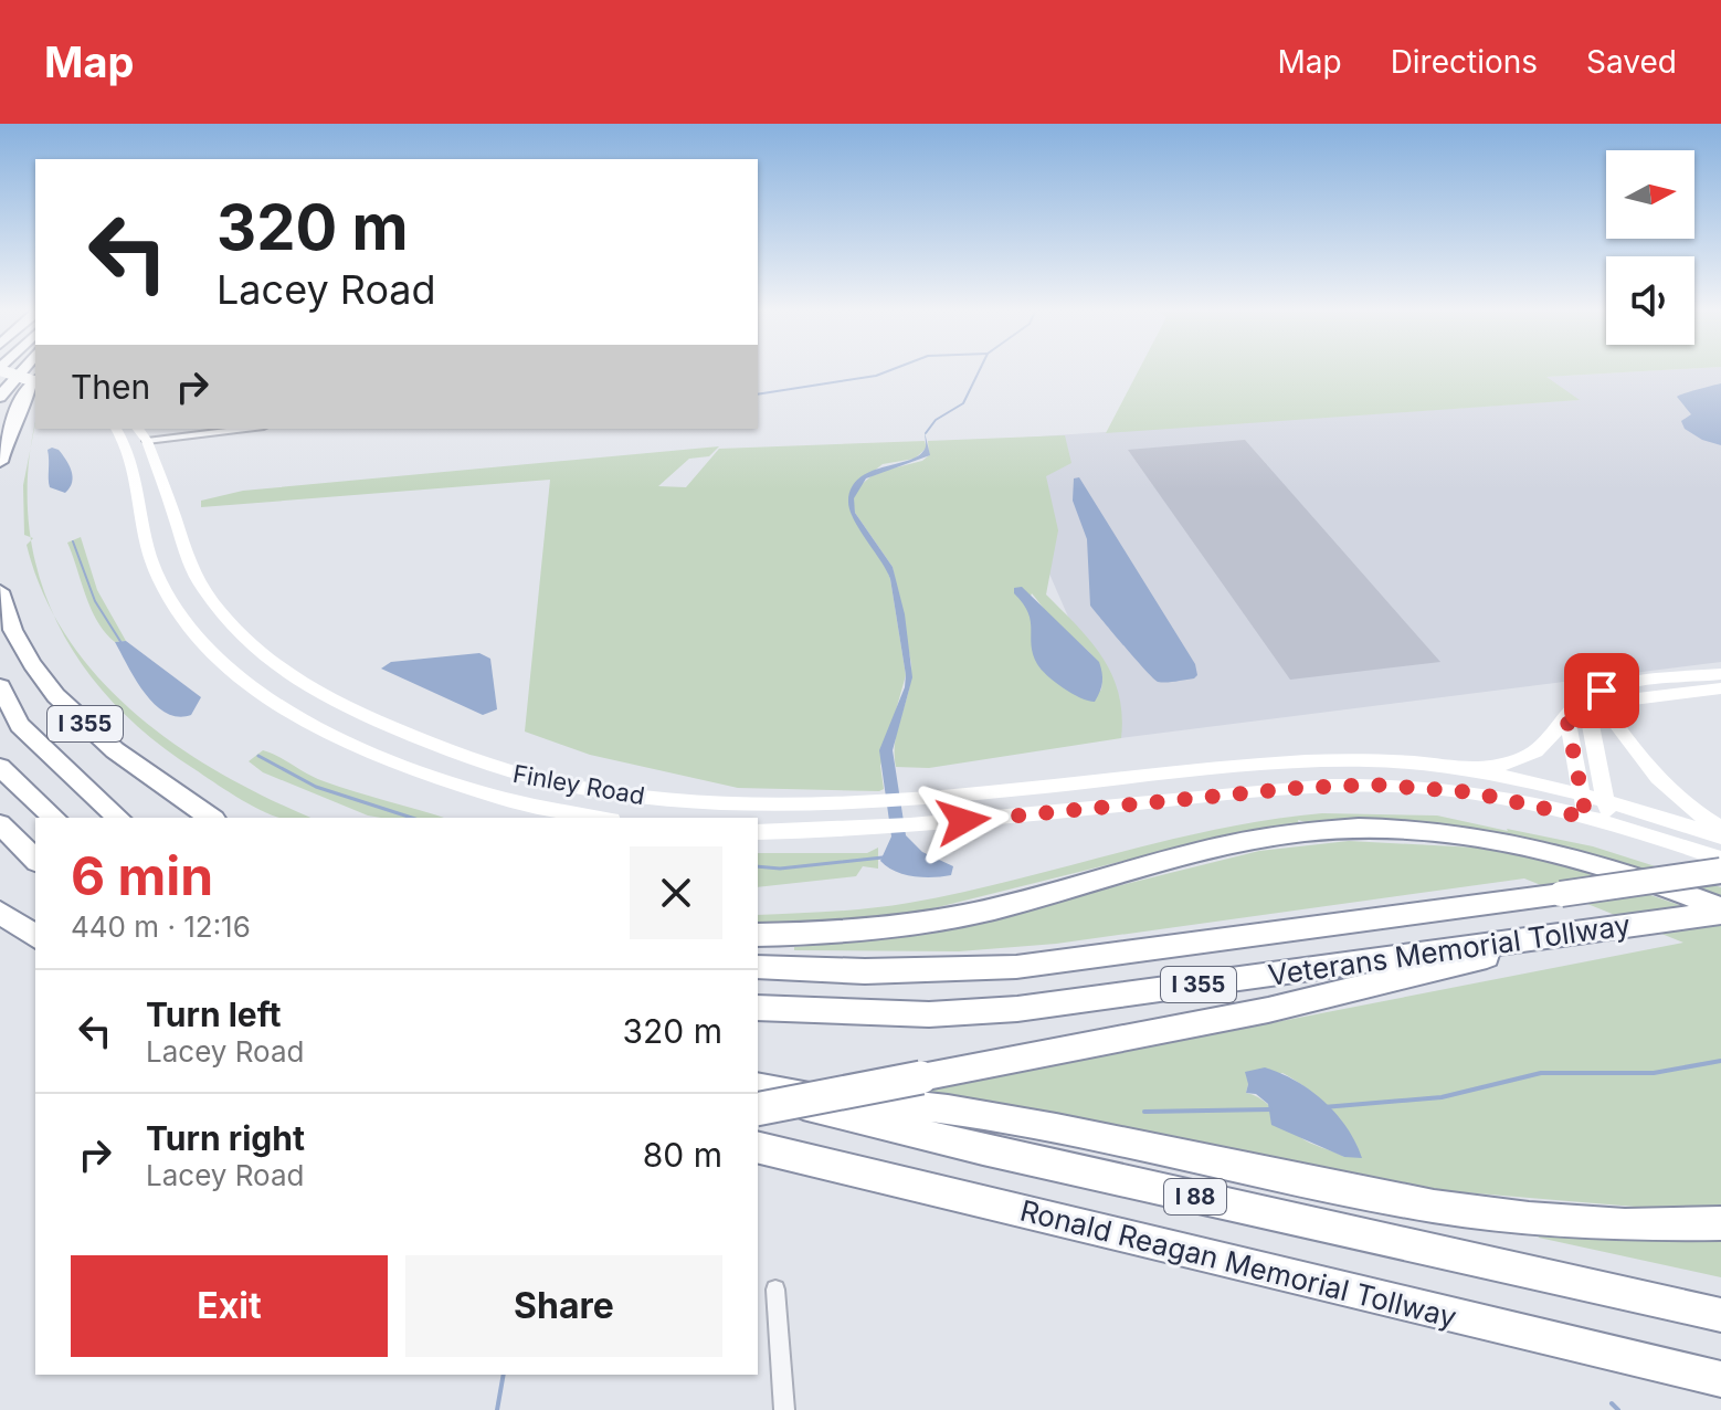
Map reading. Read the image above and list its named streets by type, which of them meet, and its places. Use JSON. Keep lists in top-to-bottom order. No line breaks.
{"streets":{"highway":["I 355","Veterans Memorial Tollway","I 88","Ronald Reagan Memorial Tollway"],"main road":["Finley Road"]},"north":"right","page":{"header":"Map","nav":["Map","Directions","Saved"],"turn":["320 m","Lacey Road"],"then":"Then","heading":["6 min","440 m · 12:16"],"list":[{"name":"Turn left","note":"Lacey Road","value":"320 m"},{"name":"Turn right","note":"Lacey Road","value":"80 m"}],"buttons":["Exit","Share"]}}
